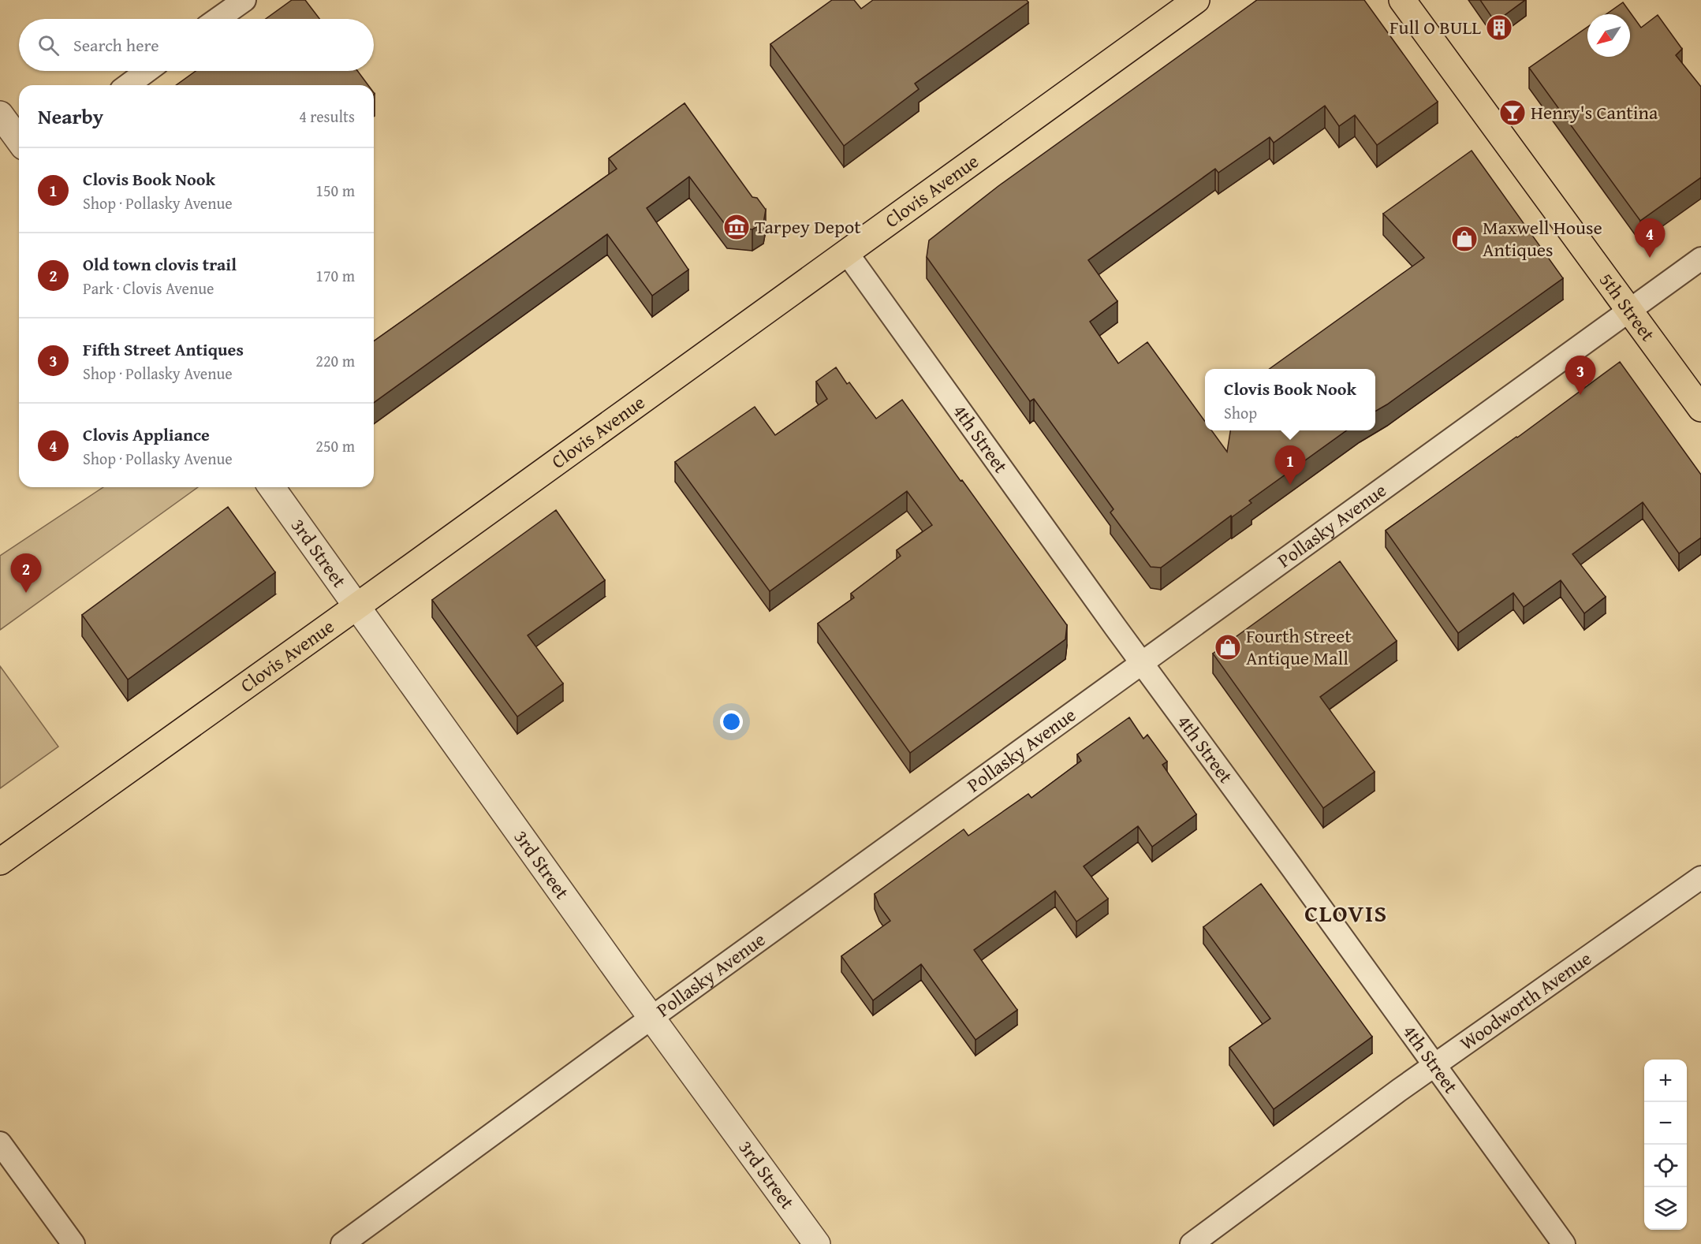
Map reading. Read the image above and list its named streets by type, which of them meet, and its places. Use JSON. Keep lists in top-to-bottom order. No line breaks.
{"streets":{"main road":["Clovis Avenue","5th Street"],"street":["4th Street","Pollasky Avenue","3rd Street","Woodworth Avenue"]},"crossings":[["Clovis Avenue","4th Street"],["Clovis Avenue","3rd Street"],["5th Street","Pollasky Avenue"],["4th Street","Pollasky Avenue"],["4th Street","Woodworth Avenue"],["Pollasky Avenue","3rd Street"]],"districts":["CLOVIS"],"places":{"building":["Full O BULL"],"bar":["Henry's Cantina"],"museum":["Tarpey Depot"],"shop":["Maxwell House Antiques","Fourth Street Antique Mall"]},"north":"bottom left","page":{"search":"Search here","heading":["Nearby","4 results"],"list":[{"mark":"1","name":"Clovis Book Nook","note":"Shop · Pollasky Avenue","value":"150 m"},{"mark":"2","name":"Old town clovis trail","note":"Park · Clovis Avenue","value":"170 m"},{"mark":"3","name":"Fifth Street Antiques","note":"Shop · Pollasky Avenue","value":"220 m"},{"mark":"4","name":"Clovis Appliance","note":"Shop · Pollasky Avenue","value":"250 m"}],"pins":["4","3","1","2"],"popup":["Clovis Book Nook","Shop"],"map_buttons":["+","−"]}}
